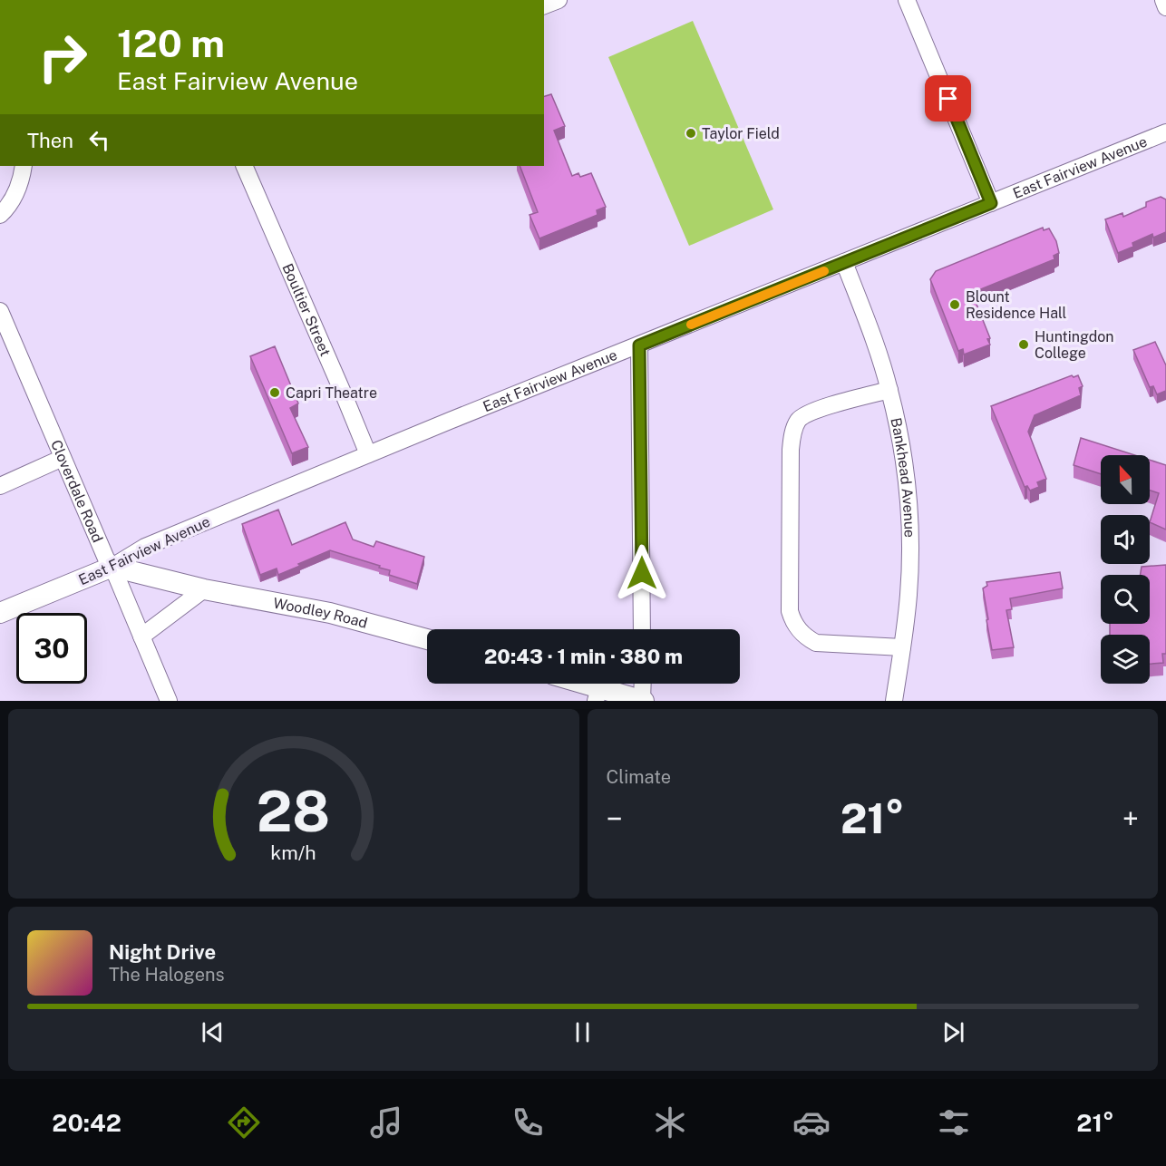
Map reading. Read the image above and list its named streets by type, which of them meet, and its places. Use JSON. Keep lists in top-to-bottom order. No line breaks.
{"streets":{"main road":["East Fairview Avenue","Woodley Road"],"street":["Boultier Street","Bankhead Avenue","Cloverdale Road"]},"crossings":[["East Fairview Avenue","Boultier Street"],["East Fairview Avenue","Bankhead Avenue"],["East Fairview Avenue","Cloverdale Road"],["East Fairview Avenue","Woodley Road"],["Cloverdale Road","Woodley Road"]],"places":["Taylor Field","Blount Residence Hall","Huntingdon College","Capri Theatre"],"north":"top","page":{"turn":["120 m","East Fairview Avenue"],"then":"Then","limit":"30","trip":"20:43 · 1 min · 380 m","tile":"Climate","heat":["−","21°","+"],"song":["Night Drive","The Halogens"],"tabs":["20:42","21°"],"gauge":["28","km/h"]}}
